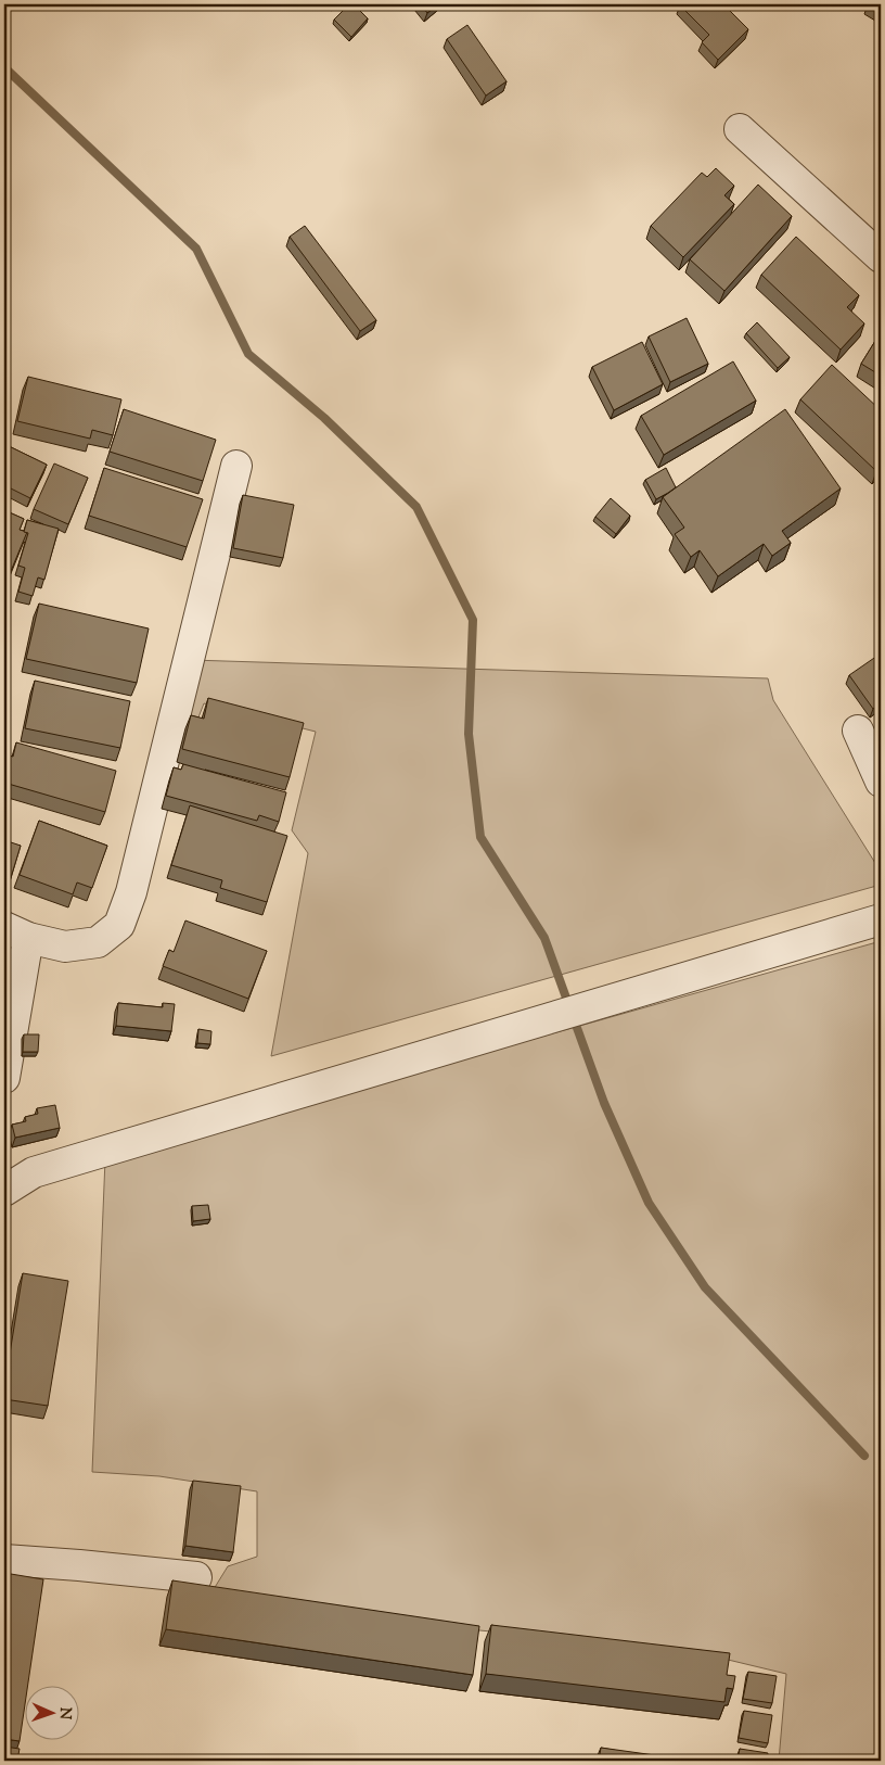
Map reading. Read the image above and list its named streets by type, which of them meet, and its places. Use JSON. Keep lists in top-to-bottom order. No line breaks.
{"north":"right"}
